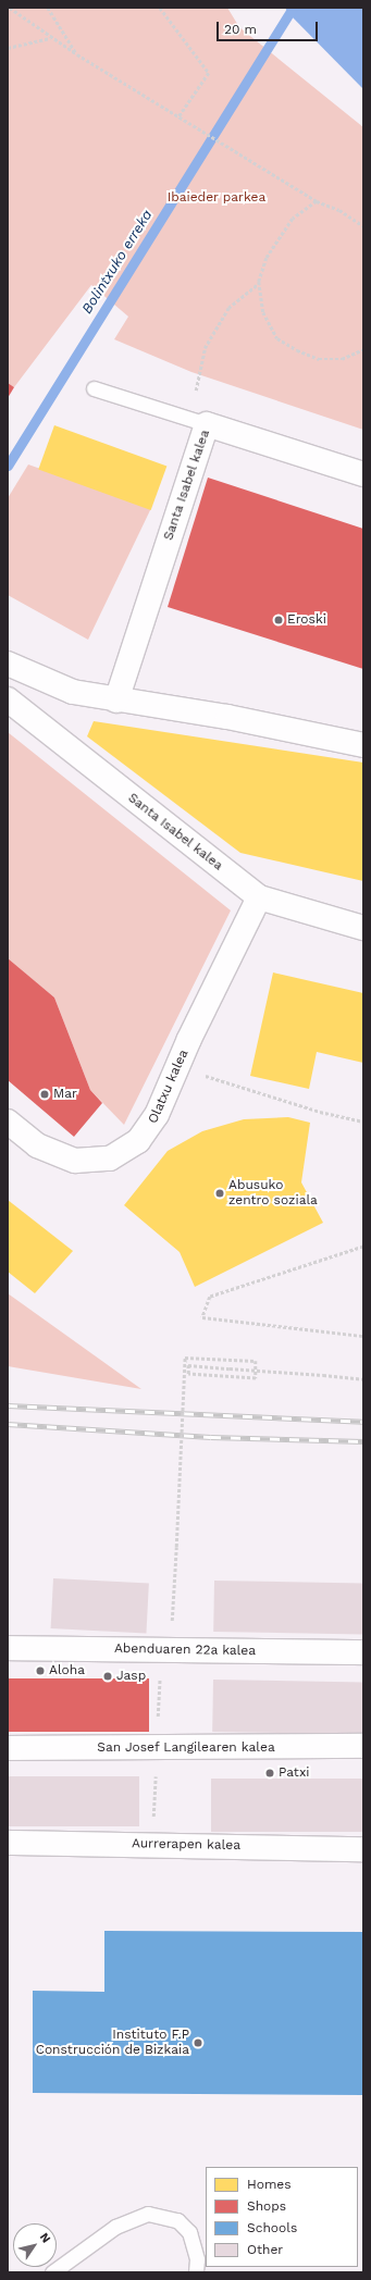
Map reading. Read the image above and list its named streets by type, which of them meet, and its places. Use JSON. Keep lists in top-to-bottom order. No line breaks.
{"streets":{"street":["Santa Isabel kalea","Olatxu kalea","Abenduaren 22a kalea","San Josef Langilearen kalea","Aurrerapen kalea"]},"crossings":[["Santa Isabel kalea","Olatxu kalea"]],"water":["Bolintxuko erreka"],"parks":["Ibaieder parkea"],"places":["Eroski","Mar","Abusuko zentro soziala","Aloha","Jasp","Patxi","Instituto F.P Construcción de Bizkaia"],"legend":["Homes","Shops","Schools","Other"],"scale_bar":"20 m","north":"top right"}
